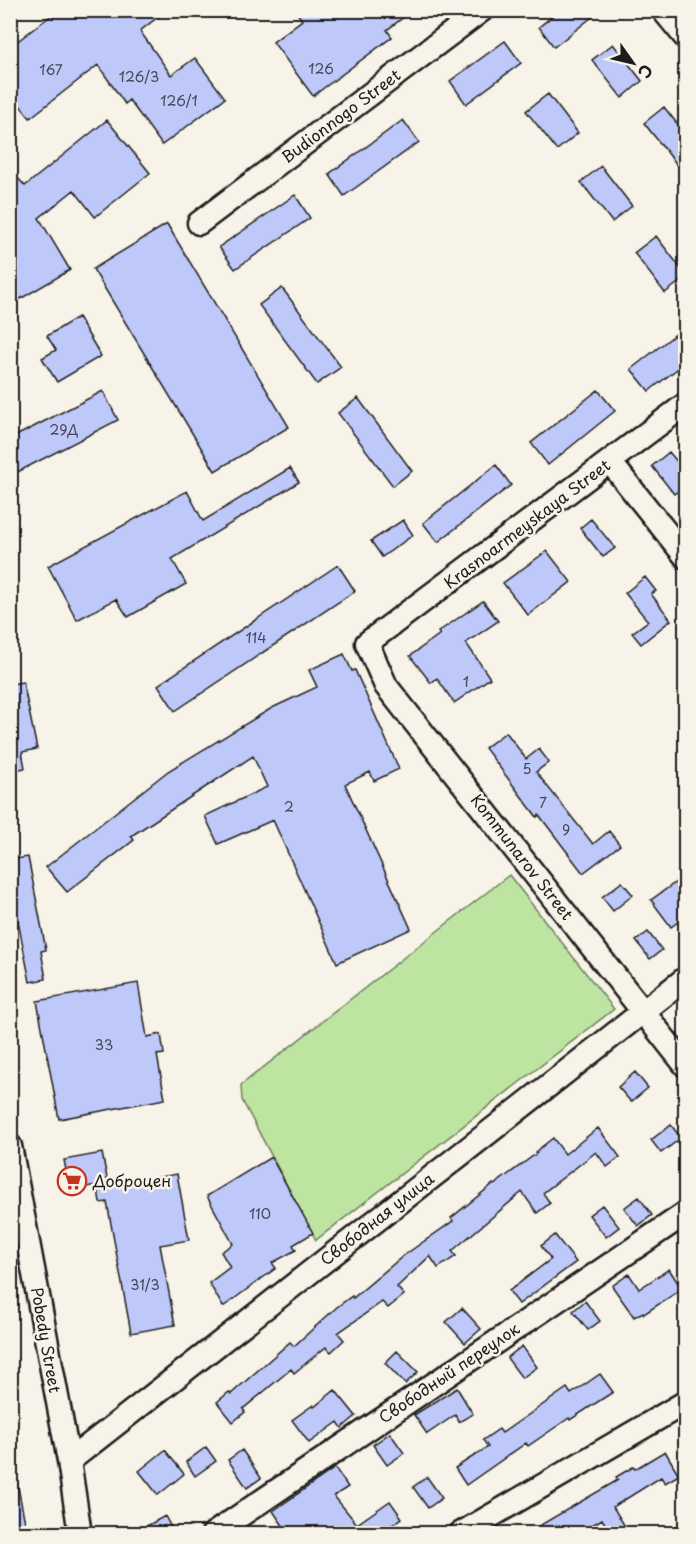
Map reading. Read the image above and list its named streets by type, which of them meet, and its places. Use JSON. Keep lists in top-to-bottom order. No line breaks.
{"streets":{"street":["Budionnogo Street","Krasnoarmeyskaya Street","Kommunarov Street","Свободная улица","Pobedy Street","Свободный переулок"]},"crossings":[["Krasnoarmeyskaya Street","Kommunarov Street"],["Kommunarov Street","Свободная улица"],["Свободная улица","Pobedy Street"]],"places":{"supermarket":["Доброцен"]},"house_numbers":["126","167","126/3","126/1","29Д","114","1","5","7","2","9","33","110","31/3"],"north":"bottom right"}
